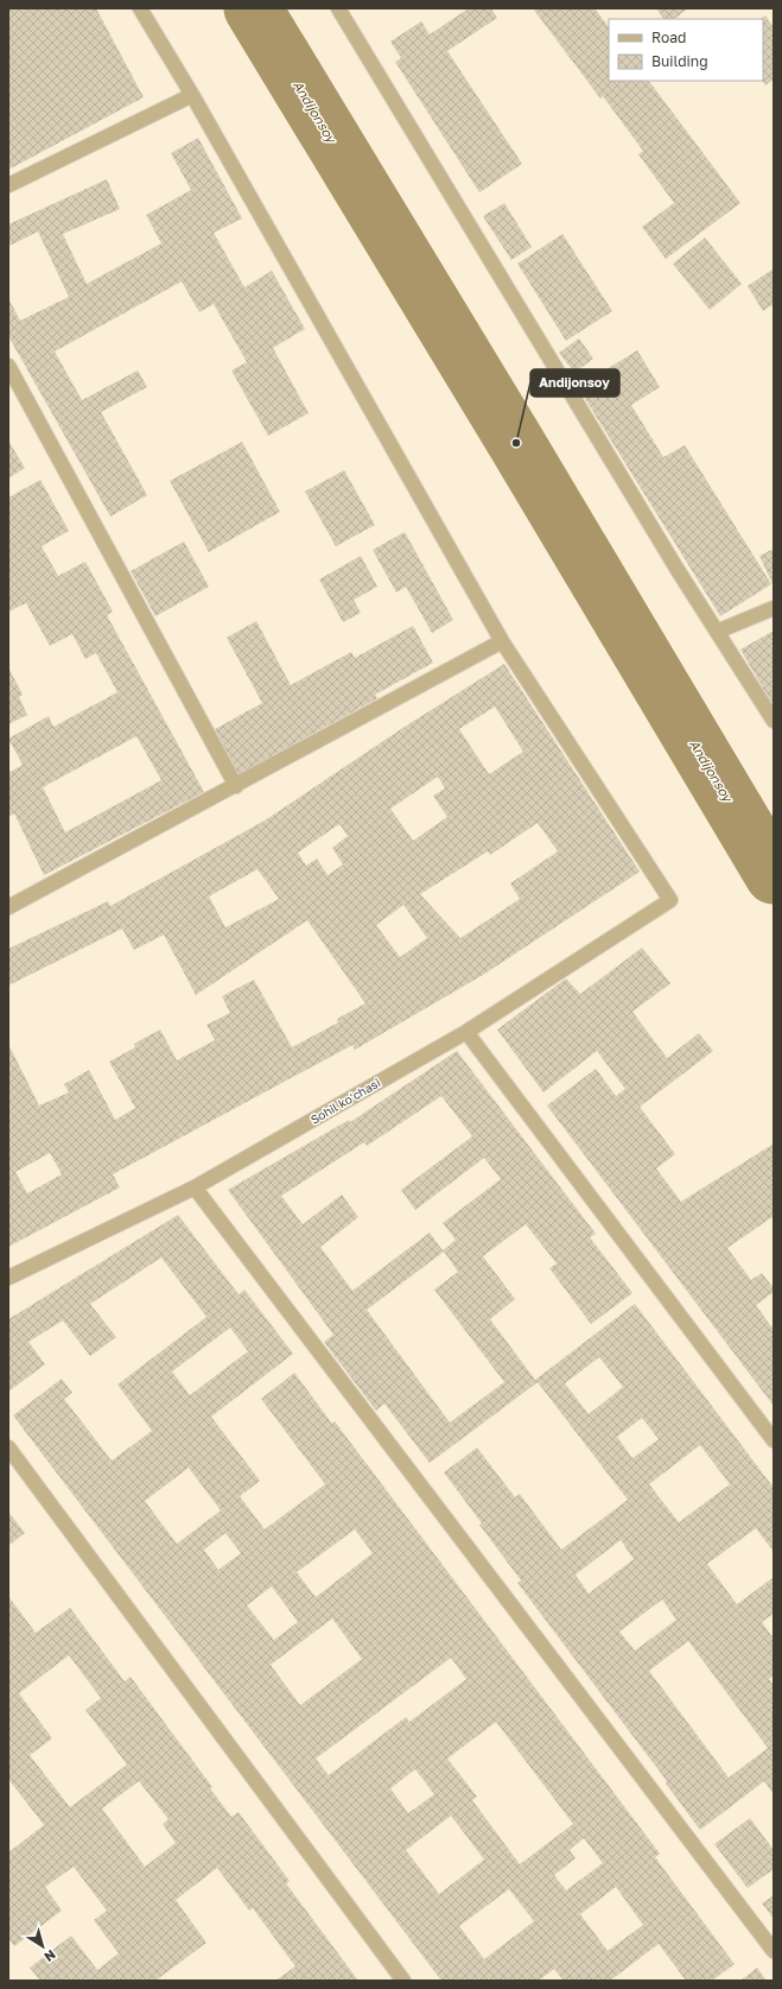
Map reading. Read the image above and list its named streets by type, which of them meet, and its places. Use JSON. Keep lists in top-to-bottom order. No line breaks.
{"streets":{"street":["Sohil koʻchasi"]},"water":["Andijonsoy"],"places":["Andijonsoy"],"legend":["Road","Building"],"north":"bottom right"}
